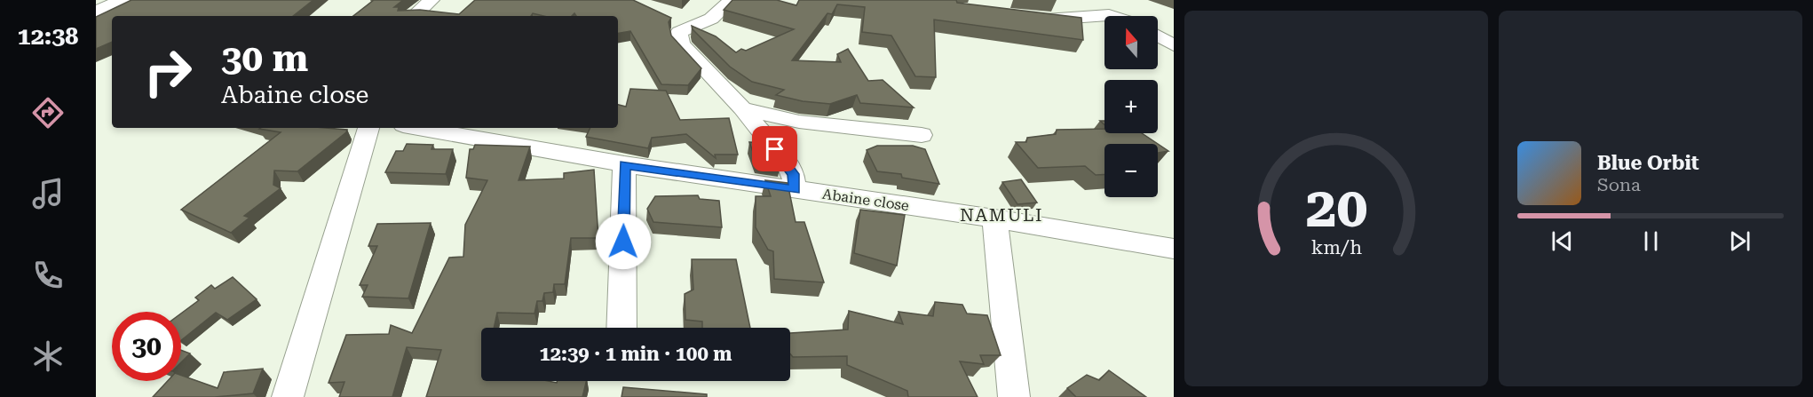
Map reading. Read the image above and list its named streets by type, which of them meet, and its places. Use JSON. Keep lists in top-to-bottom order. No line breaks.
{"streets":{"street":["Abaine close"]},"districts":["NAMULI"],"north":"top","page":{"tabs":"12:38","map_buttons":["+","−"],"turn":["30 m","Abaine close"],"song":["Blue Orbit","Sona"],"limit":"30","trip":"12:39 · 1 min · 100 m","gauge":["20","km/h"]}}
